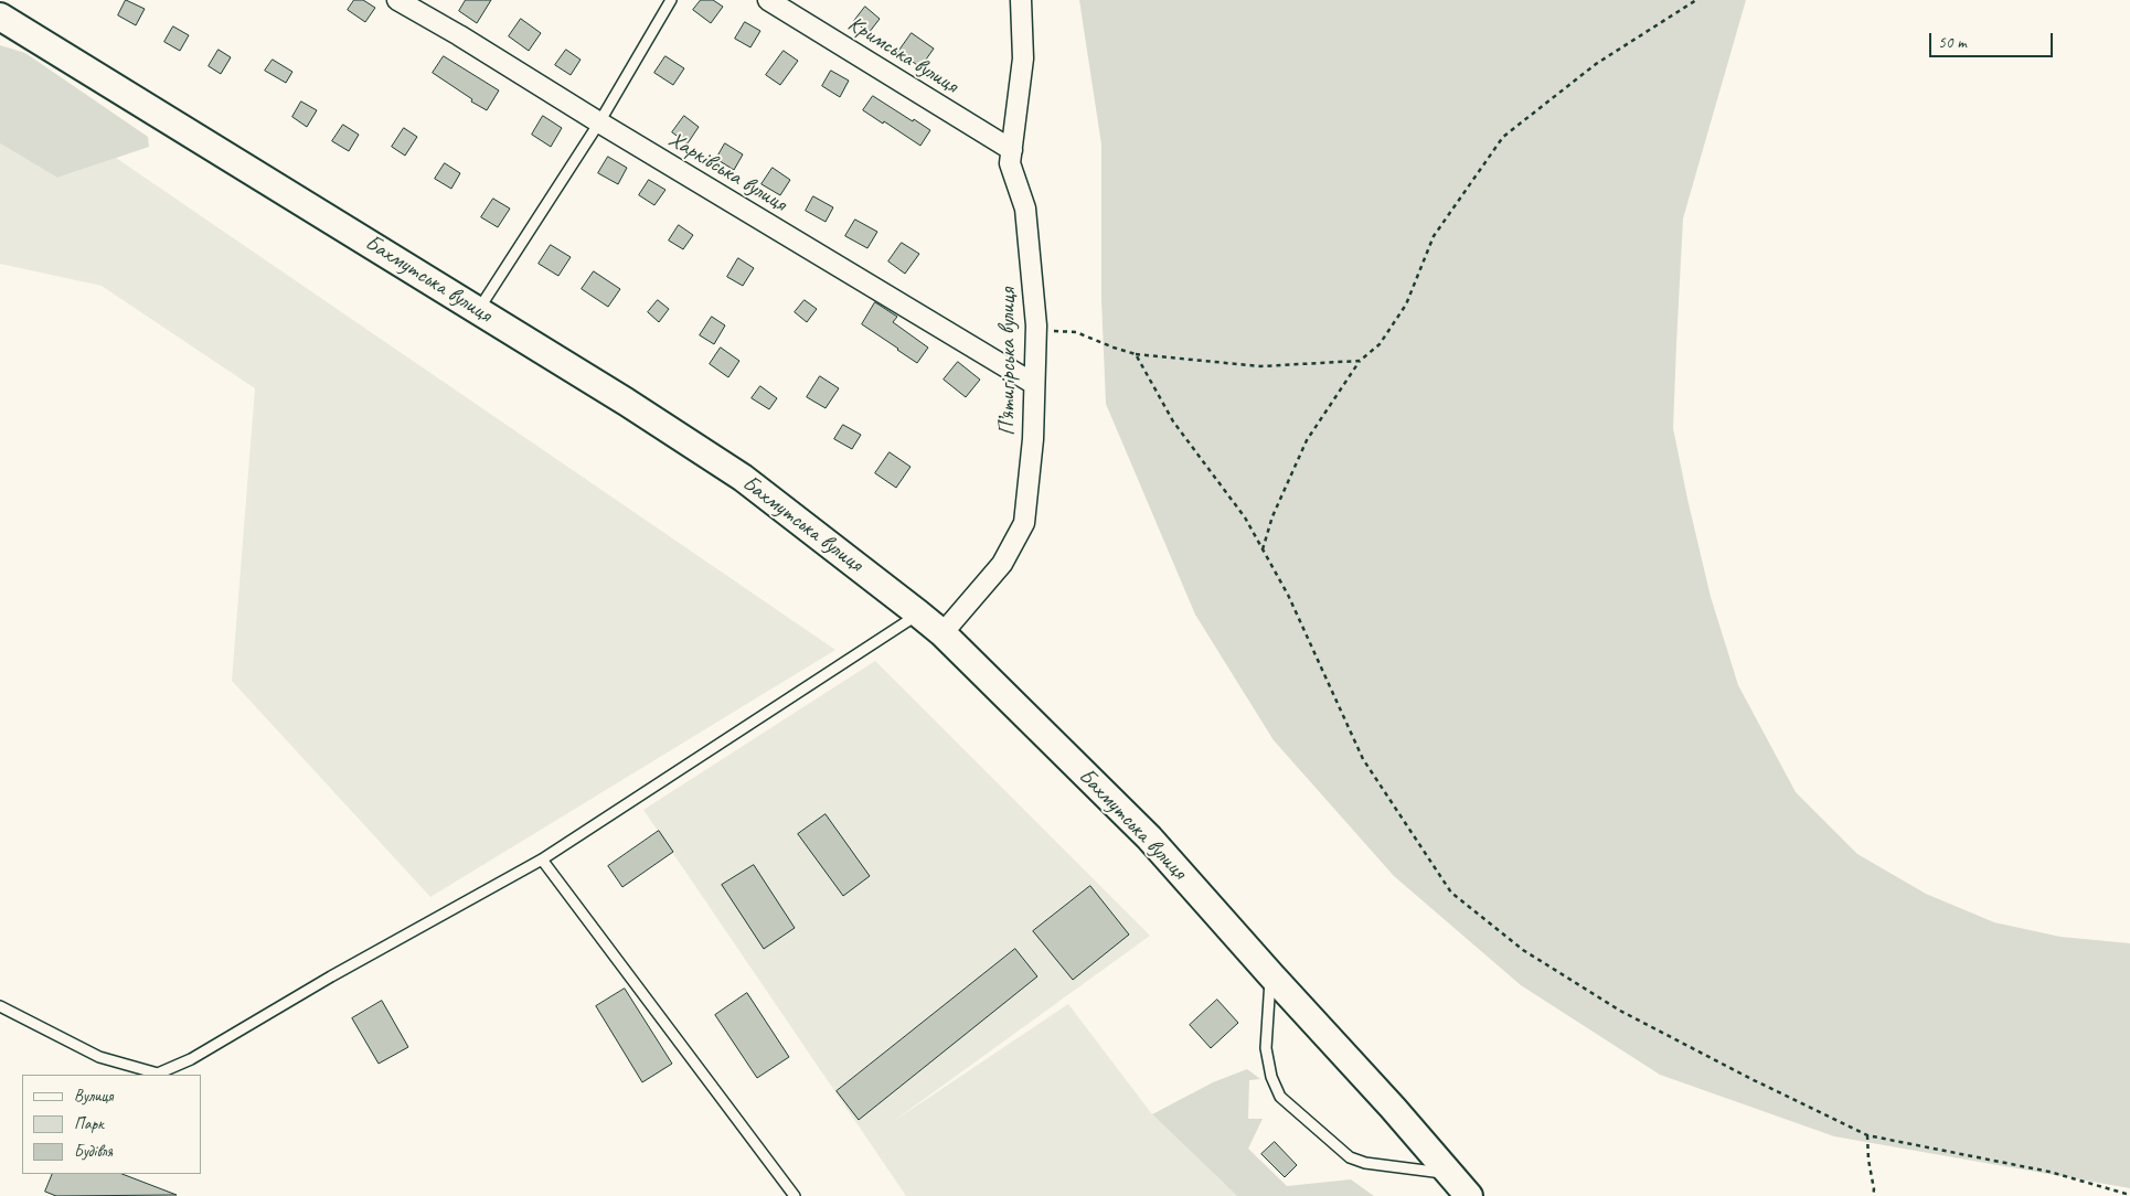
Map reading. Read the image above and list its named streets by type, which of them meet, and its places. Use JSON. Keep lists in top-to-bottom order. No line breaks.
{"streets":{"main road":["Бахмутська вулиця"],"street":["Кримська вулиця","Харківська вулиця","П’ятигірська вулиця"]},"crossings":[["Кримська вулиця","П’ятигірська вулиця"],["Харківська вулиця","П’ятигірська вулиця"],["Бахмутська вулиця","П’ятигірська вулиця"]],"legend":["Вулиця","Парк","Будівля"],"scale_bar":"50 m"}
